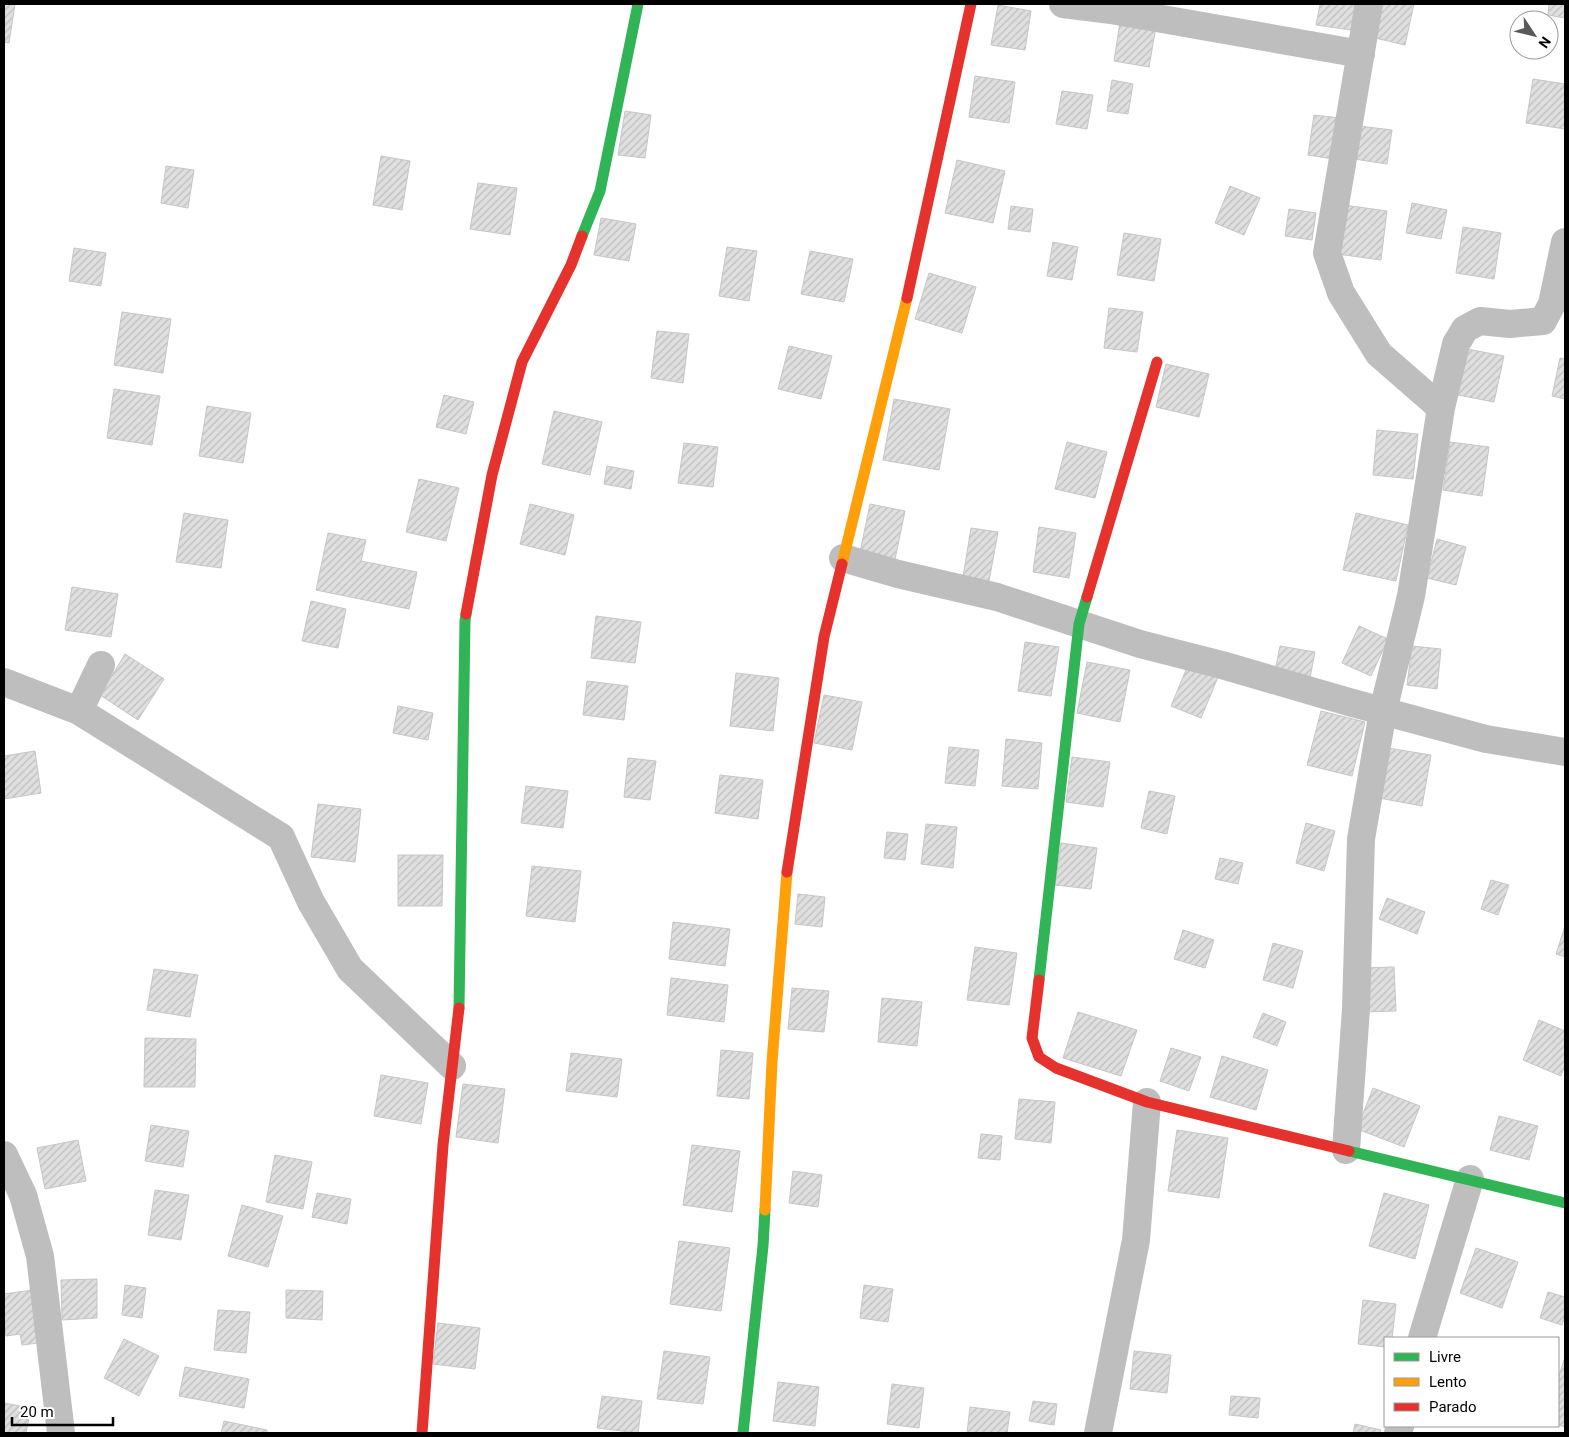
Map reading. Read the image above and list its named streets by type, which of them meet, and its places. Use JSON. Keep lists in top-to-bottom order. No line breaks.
{"legend":["Livre","Lento","Parado"],"scale_bar":"20 m","north":"bottom right"}
